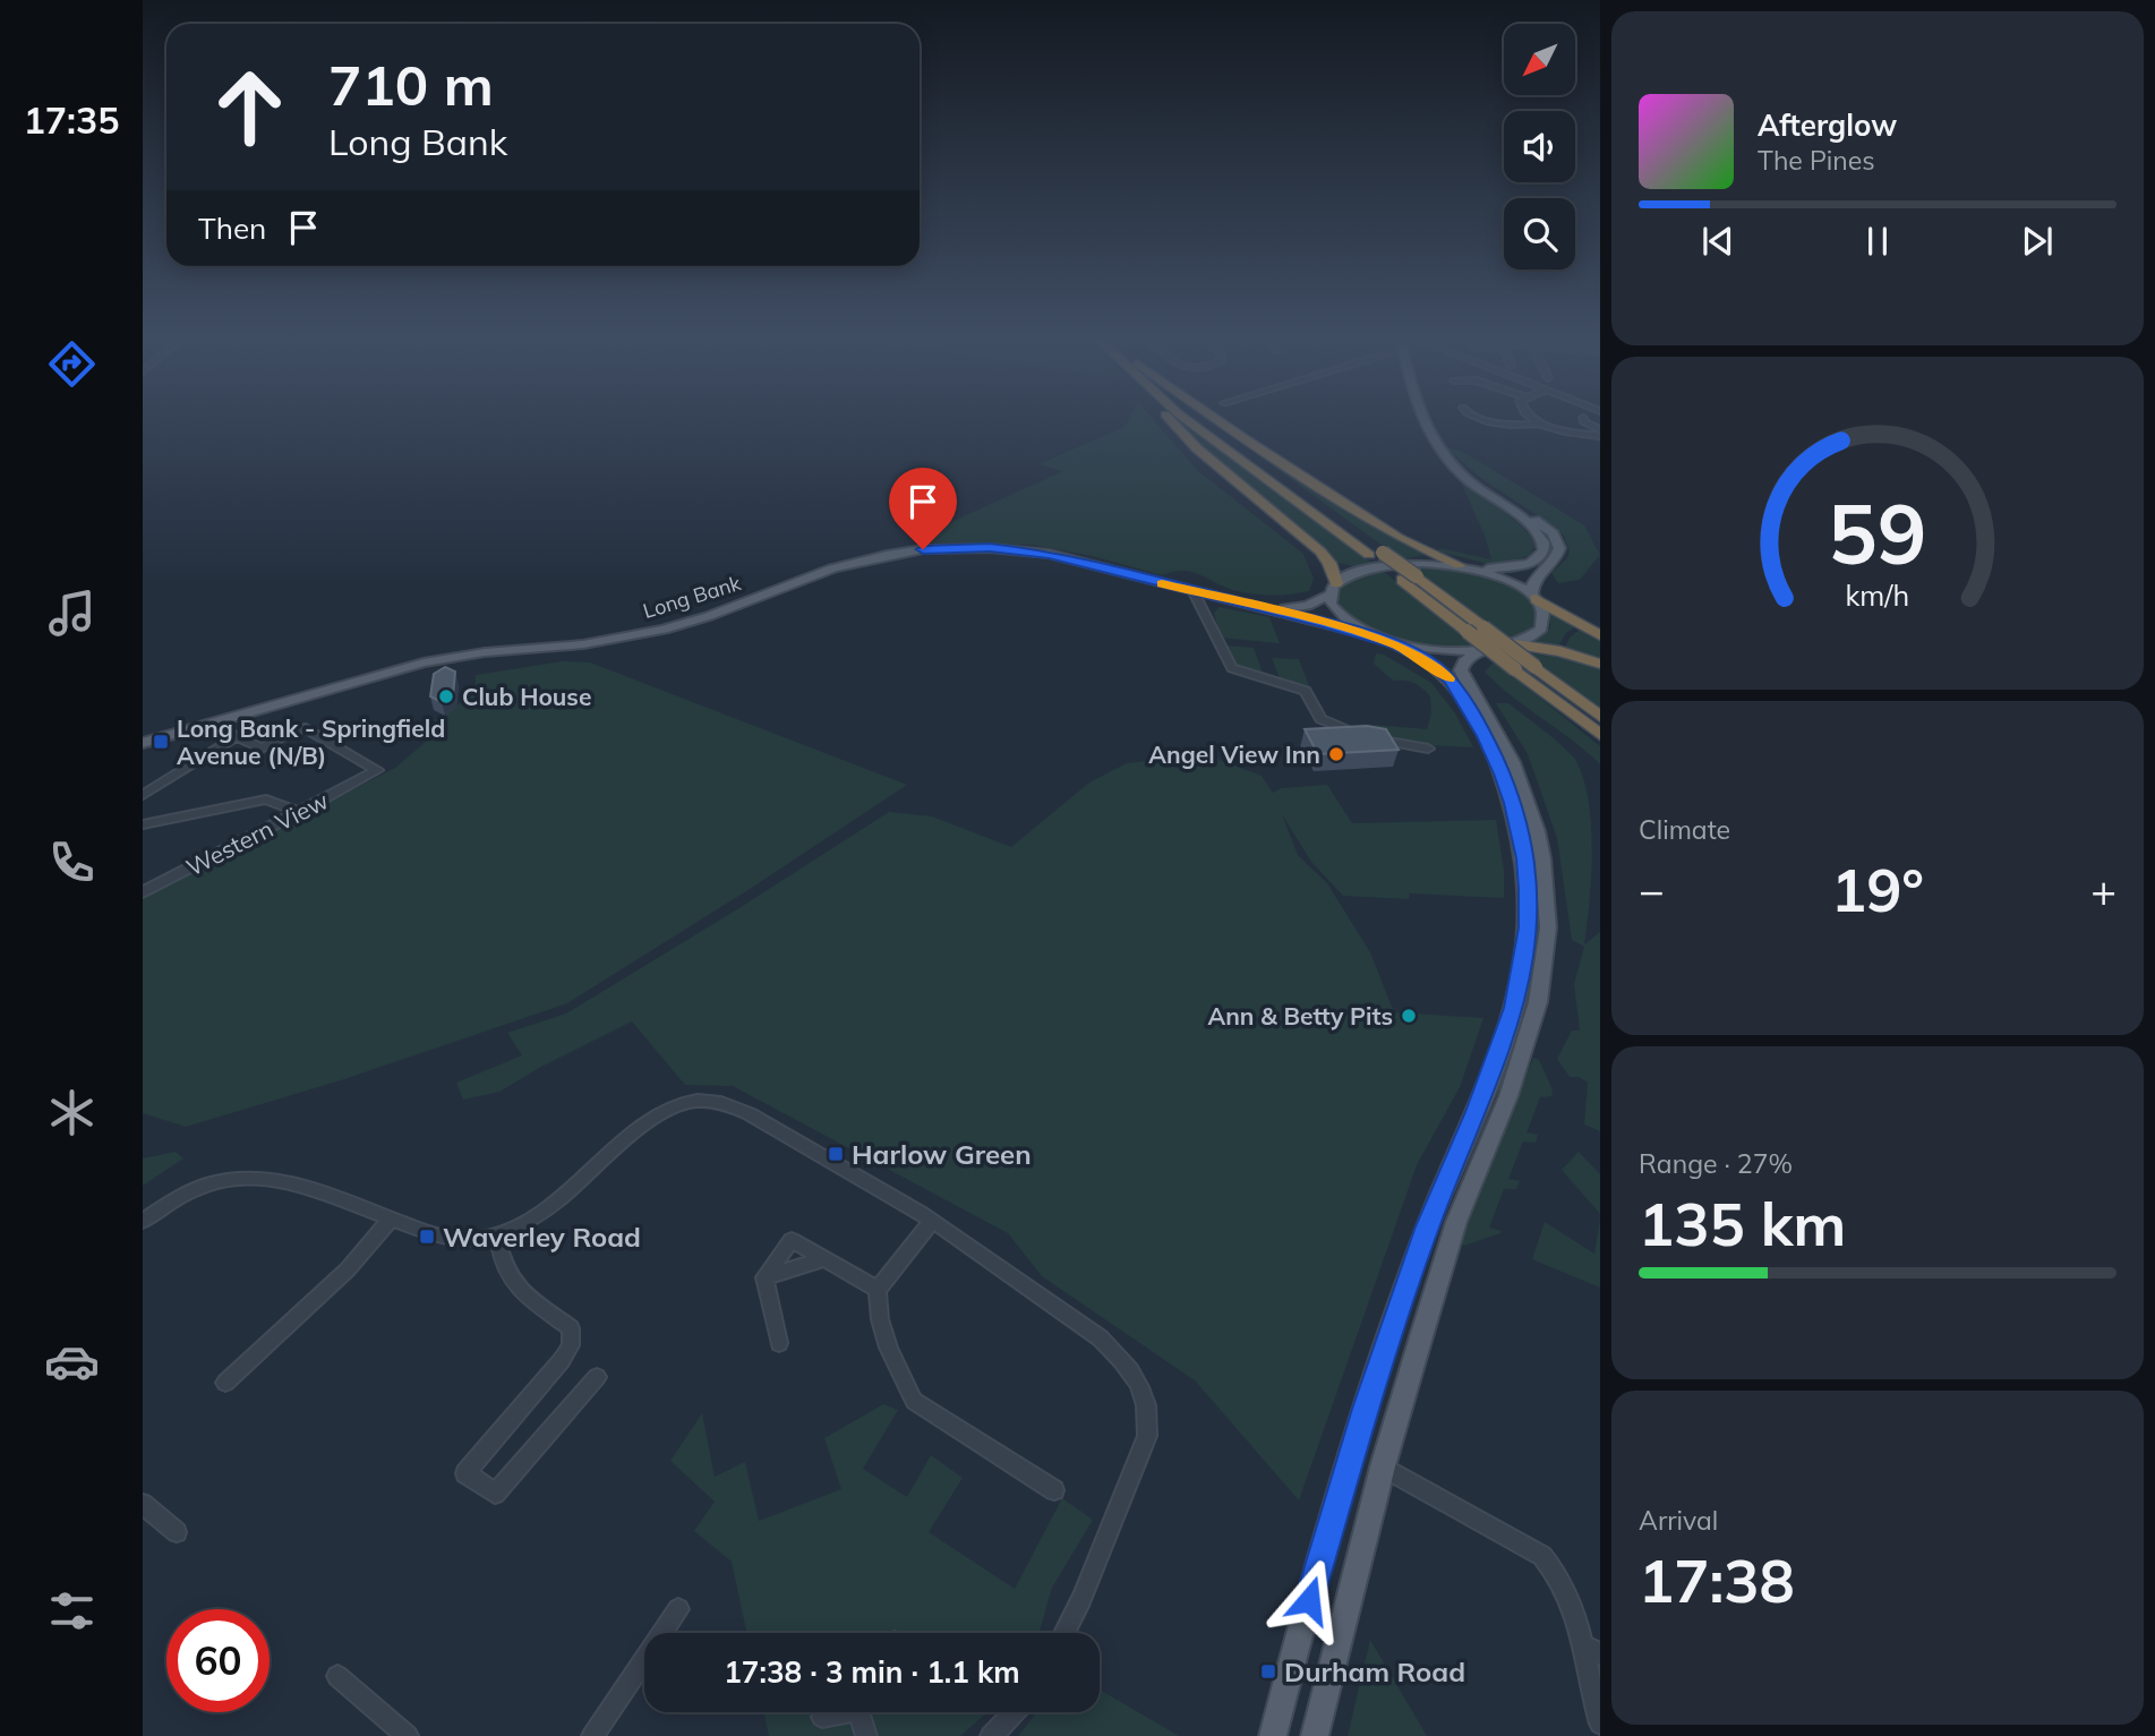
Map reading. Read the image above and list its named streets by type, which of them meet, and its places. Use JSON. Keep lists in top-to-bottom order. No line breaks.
{"streets":{"main road":["Long Bank"],"street":["Western View"]},"places":{"other":["Club House","Angel View Inn","Ann & Betty Pits"],"transit":["Long Bank - Springfield Avenue (N/B)","Harlow Green","Waverley Road","Durham Road"]},"north":"bottom left","page":{"tabs":"17:35","turn":["710 m","Long Bank"],"song":["Afterglow","The Pines"],"then":"Then","tile":["Climate",["Range · 27%","135 km"],["Arrival","17:38"]],"heat":["−","19°","+"],"limit":"60","trip":"17:38 · 3 min · 1.1 km","gauge":["59","km/h"]}}
